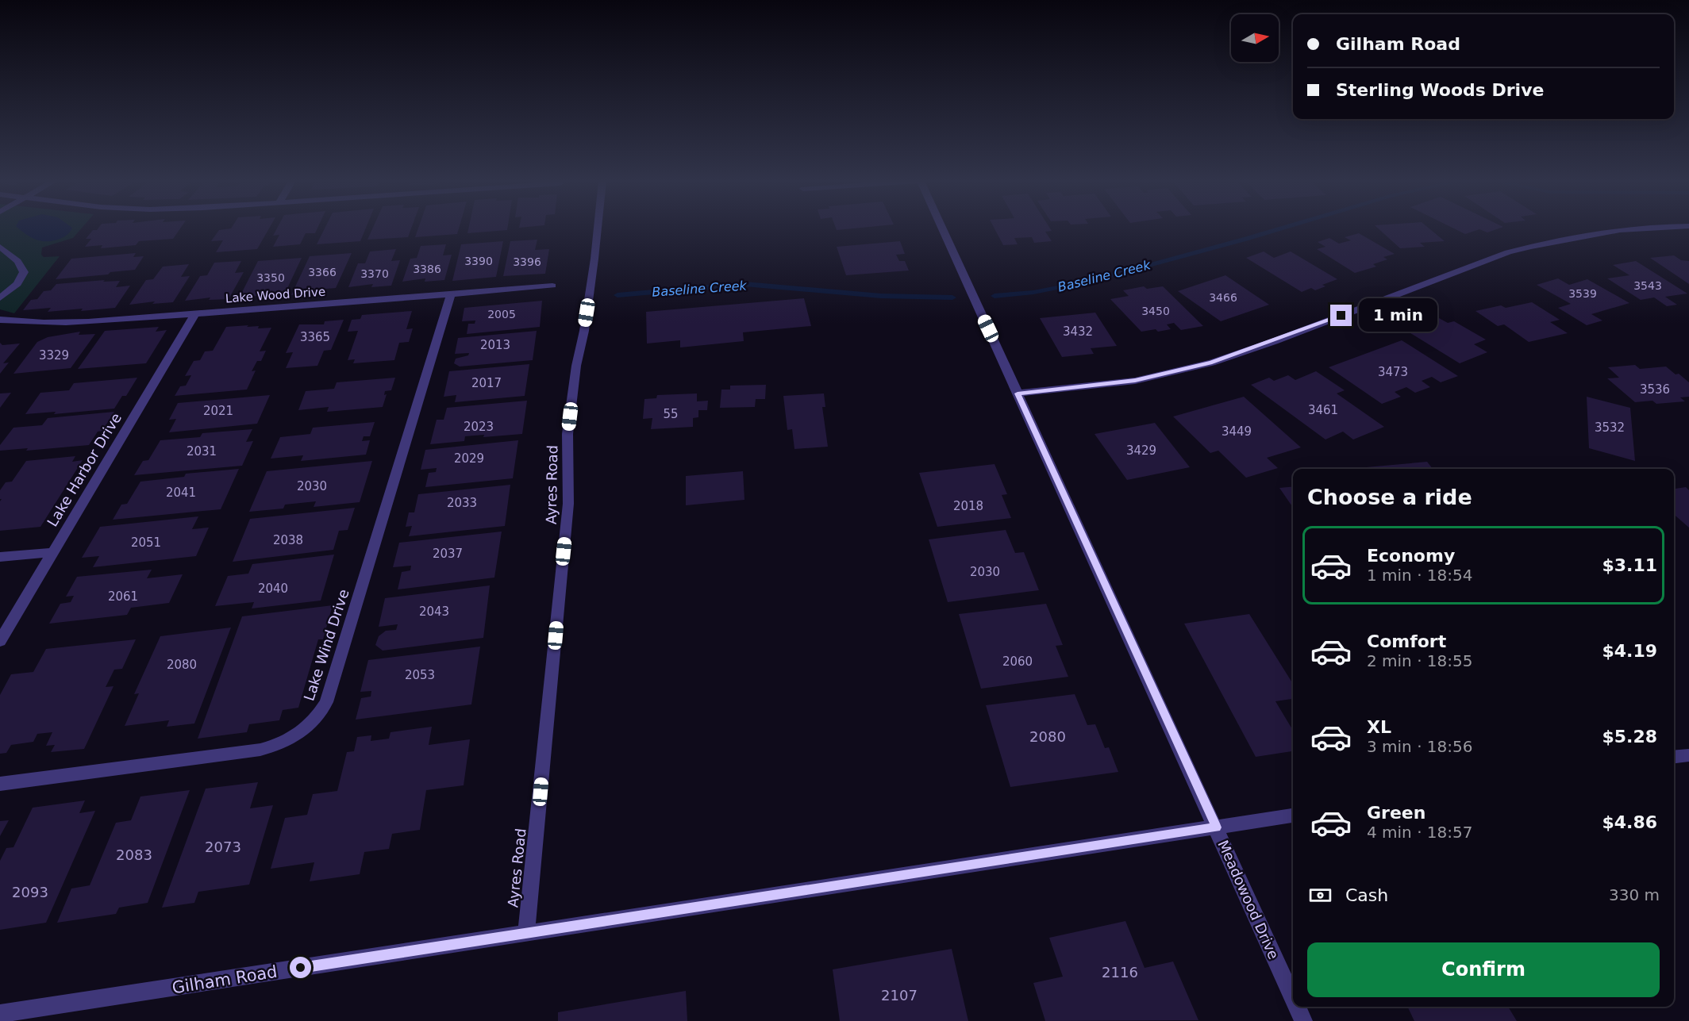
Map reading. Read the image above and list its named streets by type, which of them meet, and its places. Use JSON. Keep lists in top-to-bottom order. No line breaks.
{"streets":{"street":["Lake Wood Drive","Lake Harbor Drive","Ayres Road","Lake Wind Drive","Meadowood Drive","Gilham Road"]},"crossings":[["Lake Wood Drive","Lake Harbor Drive"],["Lake Wood Drive","Lake Wind Drive"],["Ayres Road","Gilham Road"],["Meadowood Drive","Gilham Road"]],"water":["Baseline Creek"],"house_numbers":["3390","3396","3386","3366","3370","3350","3543","3539","3466","3450","2005","3432","3365","2013","3329","3473","2017","3536","3461","2021","55","2023","3532","3449","3429","2031","2029","2030","2041","2033","2018","2038","2051","2037","2030","2040","2061","2043","2060","2080","2053","2080","2073","2083","2093","2116","2107"],"north":"right","page":{"banner":["Gilham Road","Sterling Woods Drive"],"bubble":"1 min","heading":"Choose a ride","list":[{"name":"Economy","note":"1 min · 18:54","value":"$3.11"},{"name":"Comfort","note":"2 min · 18:55","value":"$4.19"},{"name":"XL","note":"3 min · 18:56","value":"$5.28"},{"name":"Green","note":"4 min · 18:57","value":"$4.86"}],"pay":["Cash","330 m"],"buttons":"Confirm"}}
